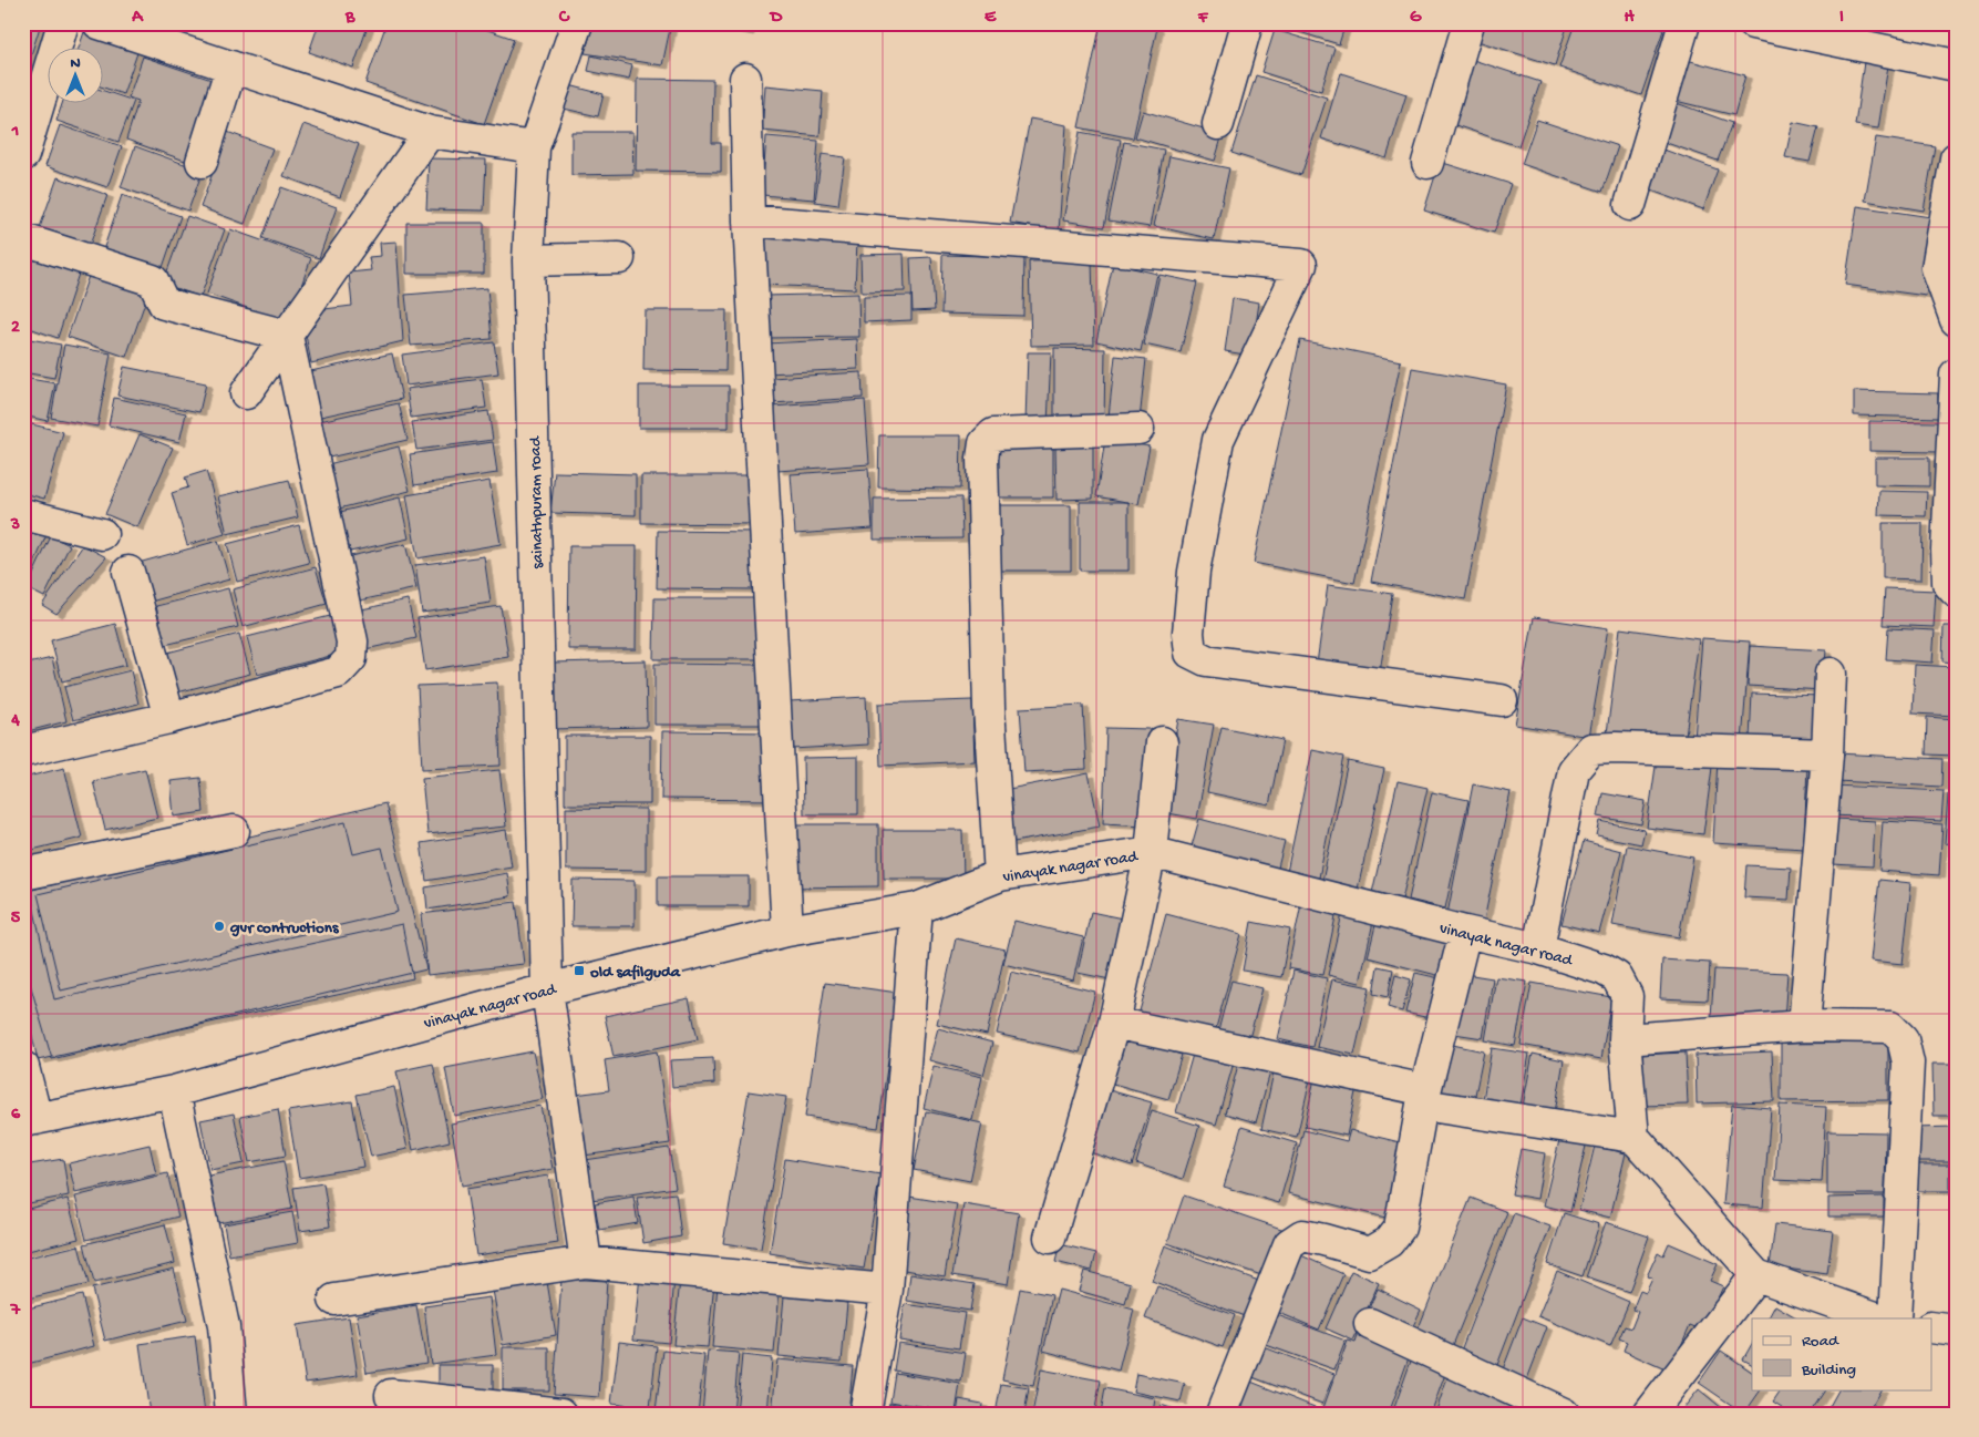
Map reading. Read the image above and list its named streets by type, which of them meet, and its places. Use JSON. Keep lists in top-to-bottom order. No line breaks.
{"streets":{"street":["sainathpuram road","vinayak nagar road"]},"crossings":[["sainathpuram road","vinayak nagar road"]],"places":{"other":["gvr contructions"],"transit":["old safilguda"]},"legend":["Road","Building"],"north":"top","grid":{"columns":["A","B","C","D","E","F","G","H","I"],"rows":["1","2","3","4","5","6","7"]}}
